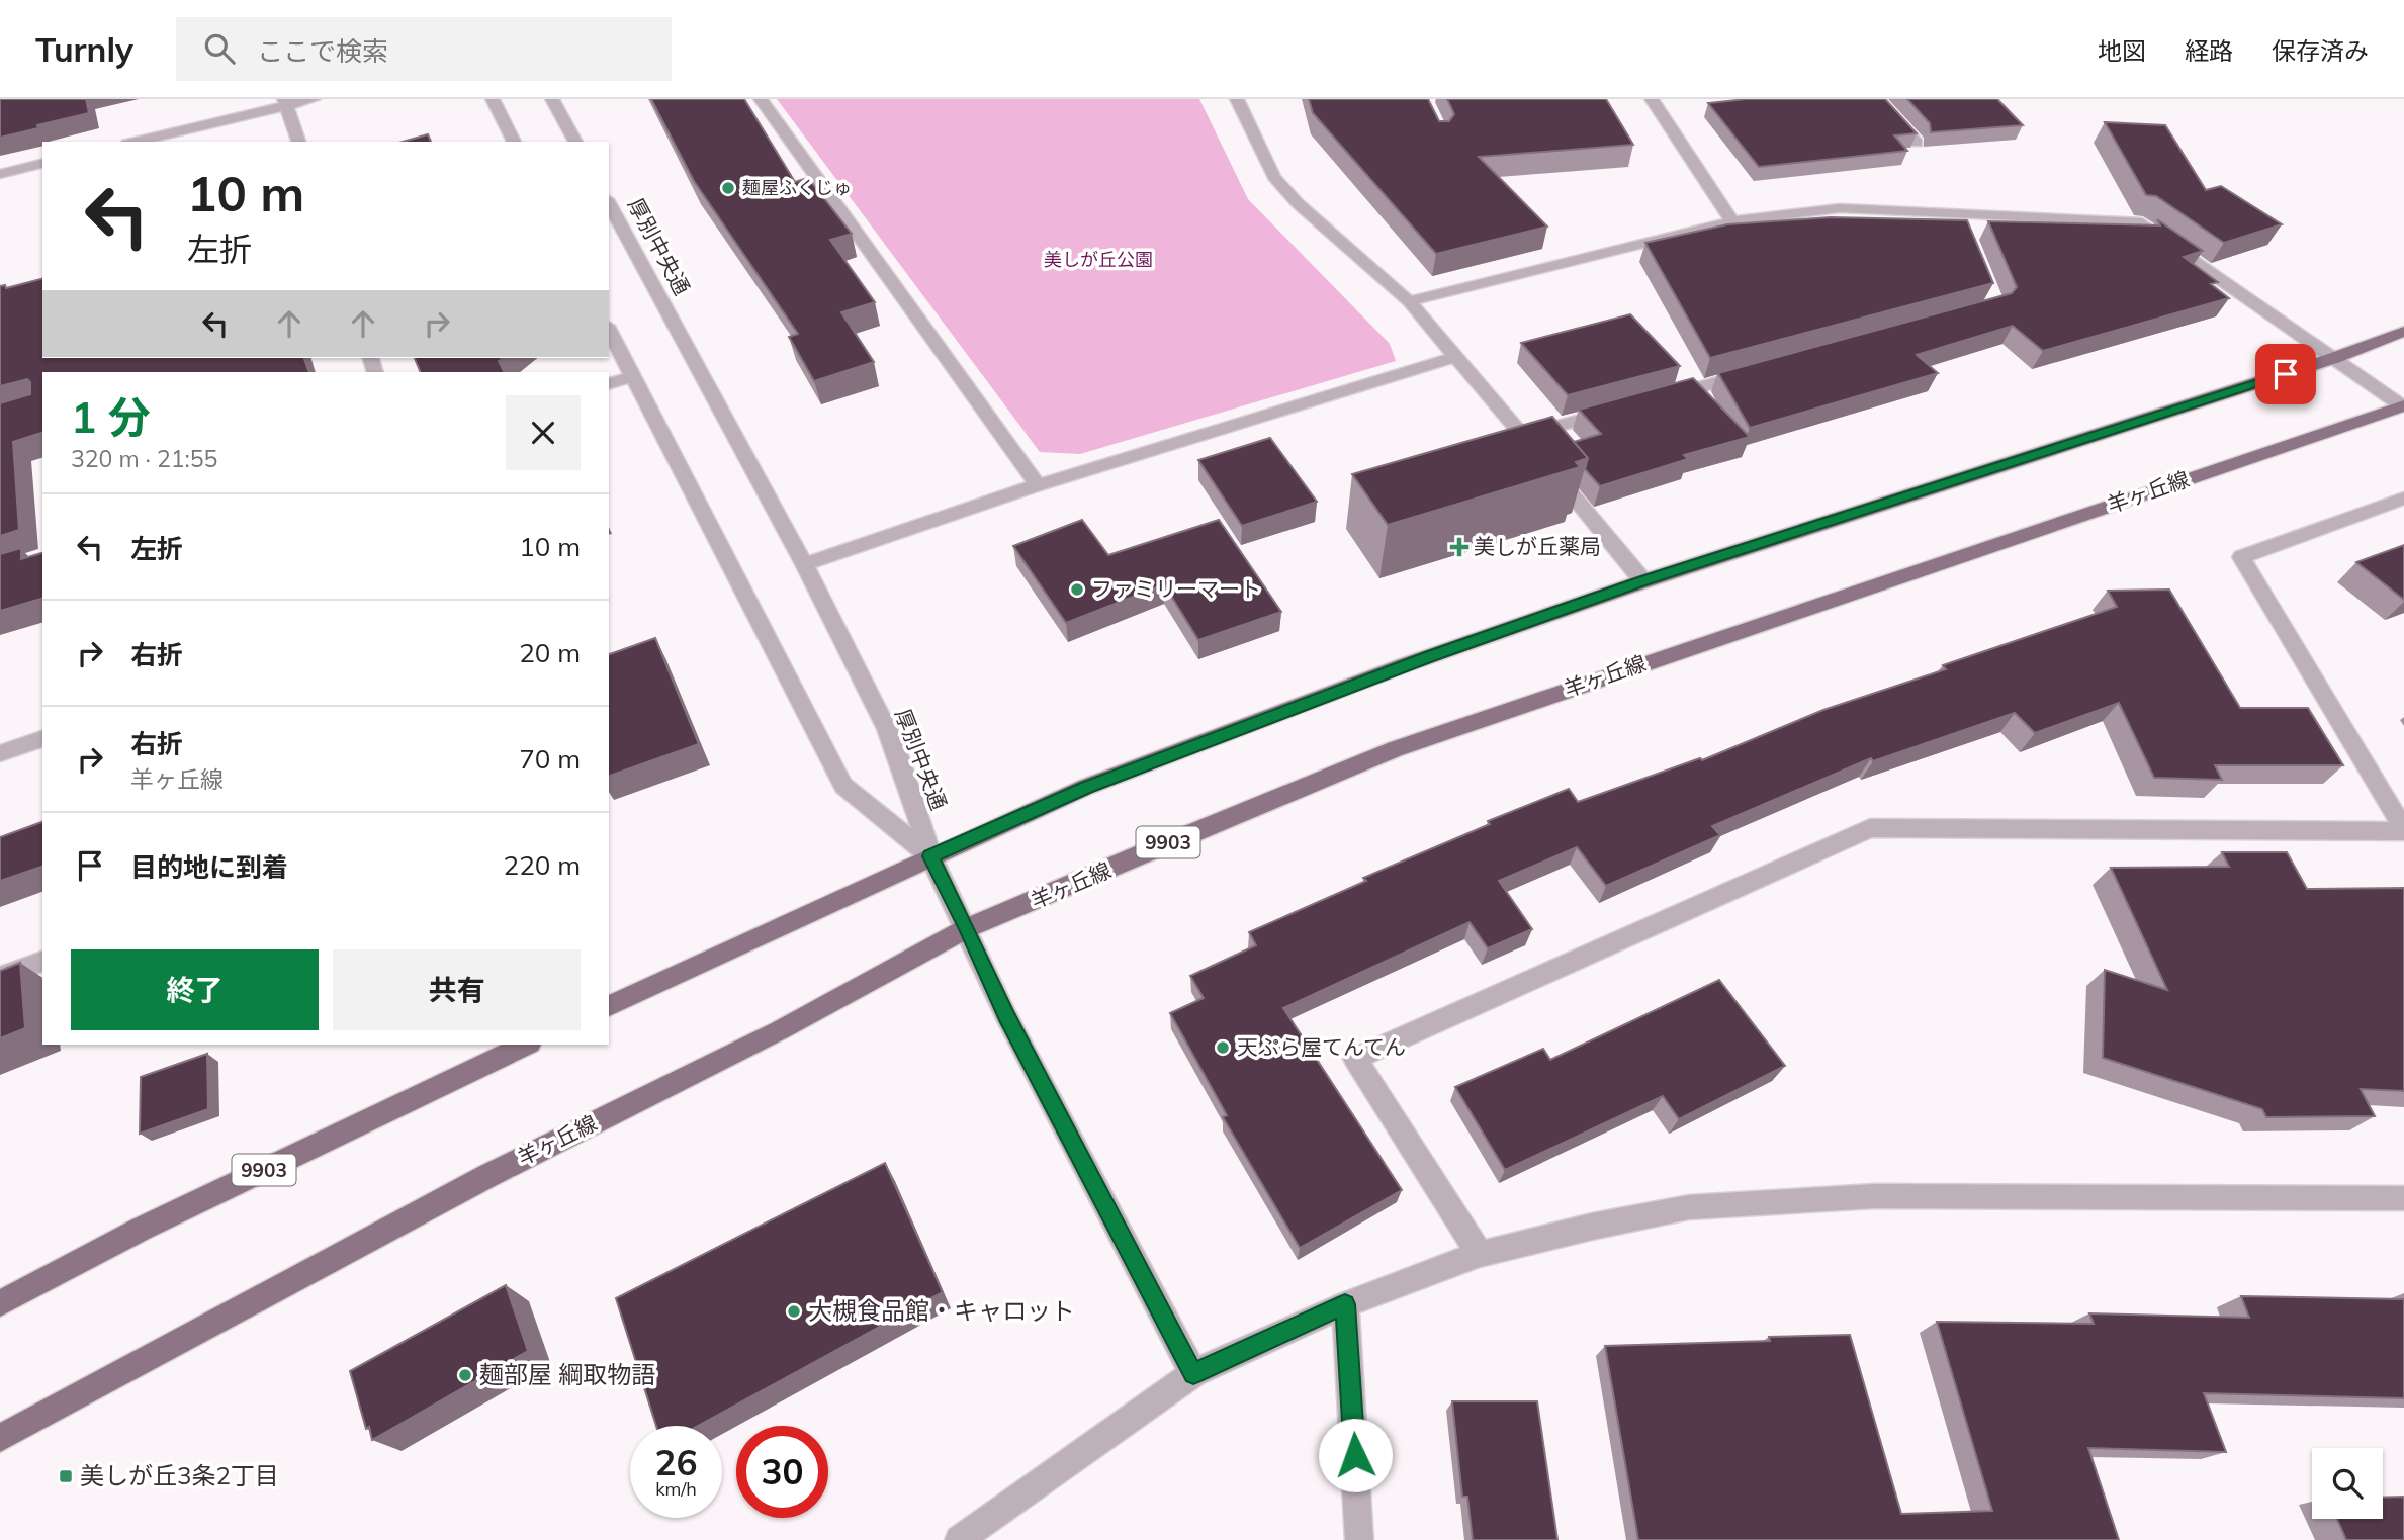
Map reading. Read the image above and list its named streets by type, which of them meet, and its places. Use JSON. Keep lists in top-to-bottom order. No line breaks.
{"streets":{"main road":["羊ヶ丘線","9903"],"street":["厚別中央通"]},"parks":["美しが丘公園"],"places":{"other":["麺屋ふくじゅ","ファミリーマート","天ぷら屋てんてん","大槻食品館・キャロット","麺部屋 綱取物語"],"health":["美しが丘薬局"],"transit":["美しが丘3条2丁目"]},"page":{"header":"Turnly","search":"ここで検索","nav":["地図","経路","保存済み"],"turn":["10 m","左折"],"heading":["1 分","320 m · 21:55"],"list":[{"name":"左折","value":"10 m"},{"name":"右折","value":"20 m"},{"name":"右折","note":"羊ヶ丘線","value":"70 m"},{"name":"目的地に到着","value":"220 m"}],"buttons":["終了","共有"],"speed":"26 km/h","limit":"30"}}
